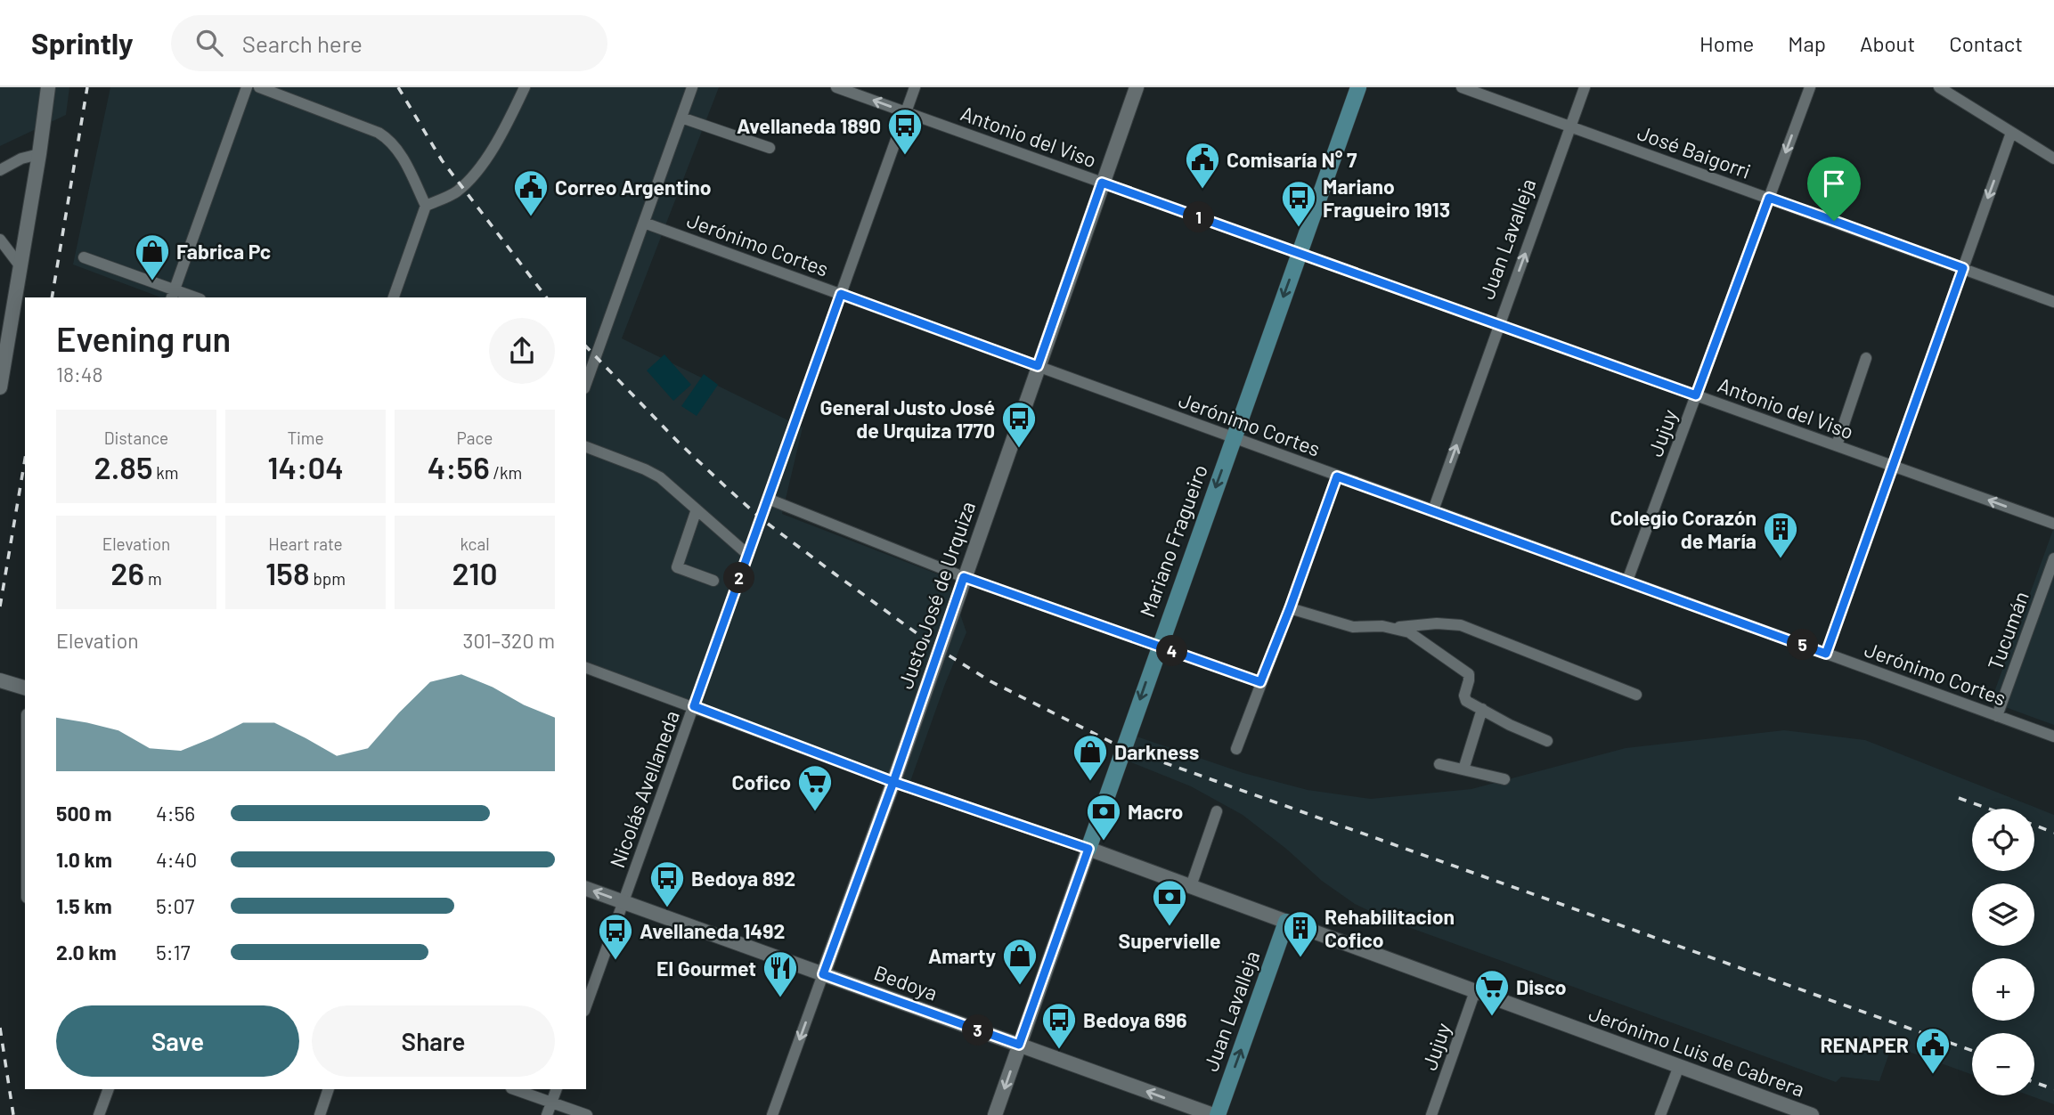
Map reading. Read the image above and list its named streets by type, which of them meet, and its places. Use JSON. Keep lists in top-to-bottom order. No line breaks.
{"streets":{"main road":["Juan Lavalleja","Mariano Fragueiro","Justo José de Urquiza","Bedoya","Jerónimo Luis de Cabrera"],"street":["Antonio del Viso","José Baigorri","Jerónimo Cortes","Jujuy","Tucumán","Nicolás Avellaneda"]},"crossings":[["Antonio del Viso","Juan Lavalleja"],["Antonio del Viso","Jujuy"],["Antonio del Viso","Mariano Fragueiro"],["Antonio del Viso","Justo José de Urquiza"],["Antonio del Viso","Nicolás Avellaneda"],["José Baigorri","Juan Lavalleja"],["José Baigorri","Jujuy"],["Juan Lavalleja","Jerónimo Cortes"],["Juan Lavalleja","Bedoya"],["Juan Lavalleja","Jerónimo Luis de Cabrera"],["Jerónimo Cortes","Jujuy"],["Jerónimo Cortes","Mariano Fragueiro"],["Jerónimo Cortes","Justo José de Urquiza"],["Jerónimo Cortes","Tucumán"],["Jerónimo Cortes","Nicolás Avellaneda"],["Jujuy","Jerónimo Luis de Cabrera"],["Mariano Fragueiro","Bedoya"],["Mariano Fragueiro","Jerónimo Luis de Cabrera"],["Justo José de Urquiza","Bedoya"],["Justo José de Urquiza","Jerónimo Luis de Cabrera"],["Nicolás Avellaneda","Bedoya"],["Nicolás Avellaneda","Jerónimo Luis de Cabrera"]],"one_way":["Juan Lavalleja","Mariano Fragueiro","Bedoya"],"places":{"bus stop":["Avellaneda 1890","Mariano Fragueiro 1913","General Justo José de Urquiza 1770","Bedoya 892","Avellaneda 1492","Bedoya 696"],"public building":["Comisaría N° 7","Correo Argentino","RENAPER"],"shop":["Fabrica Pc","Darkness","Amarty"],"building":["Colegio Corazón de María","Rehabilitacion Cofico"],"supermarket":["Cofico","Disco"],"bank":["Macro","Supervielle"],"restaurant":["El Gourmet"]},"page":{"header":"Sprintly","search":"Search here","nav":["Home","Map","About","Contact"],"pins":["1","2","5","4","3"],"heading":["Evening run","18:48"],"stats":[["Distance","2.85 km"],["Time","14:04"],["Pace","4:56 /km"],["Elevation","26 m"],["Heart rate","158 bpm"],["kcal","210"]],"chart":["Elevation","301–320 m"],"list":[{"name":"500 m","note":"4:56"},{"name":"1.0 km","note":"4:40"},{"name":"1.5 km","note":"5:07"},{"name":"2.0 km","note":"5:17"}],"map_buttons":["+","−"],"buttons":["Save","Share"]}}
